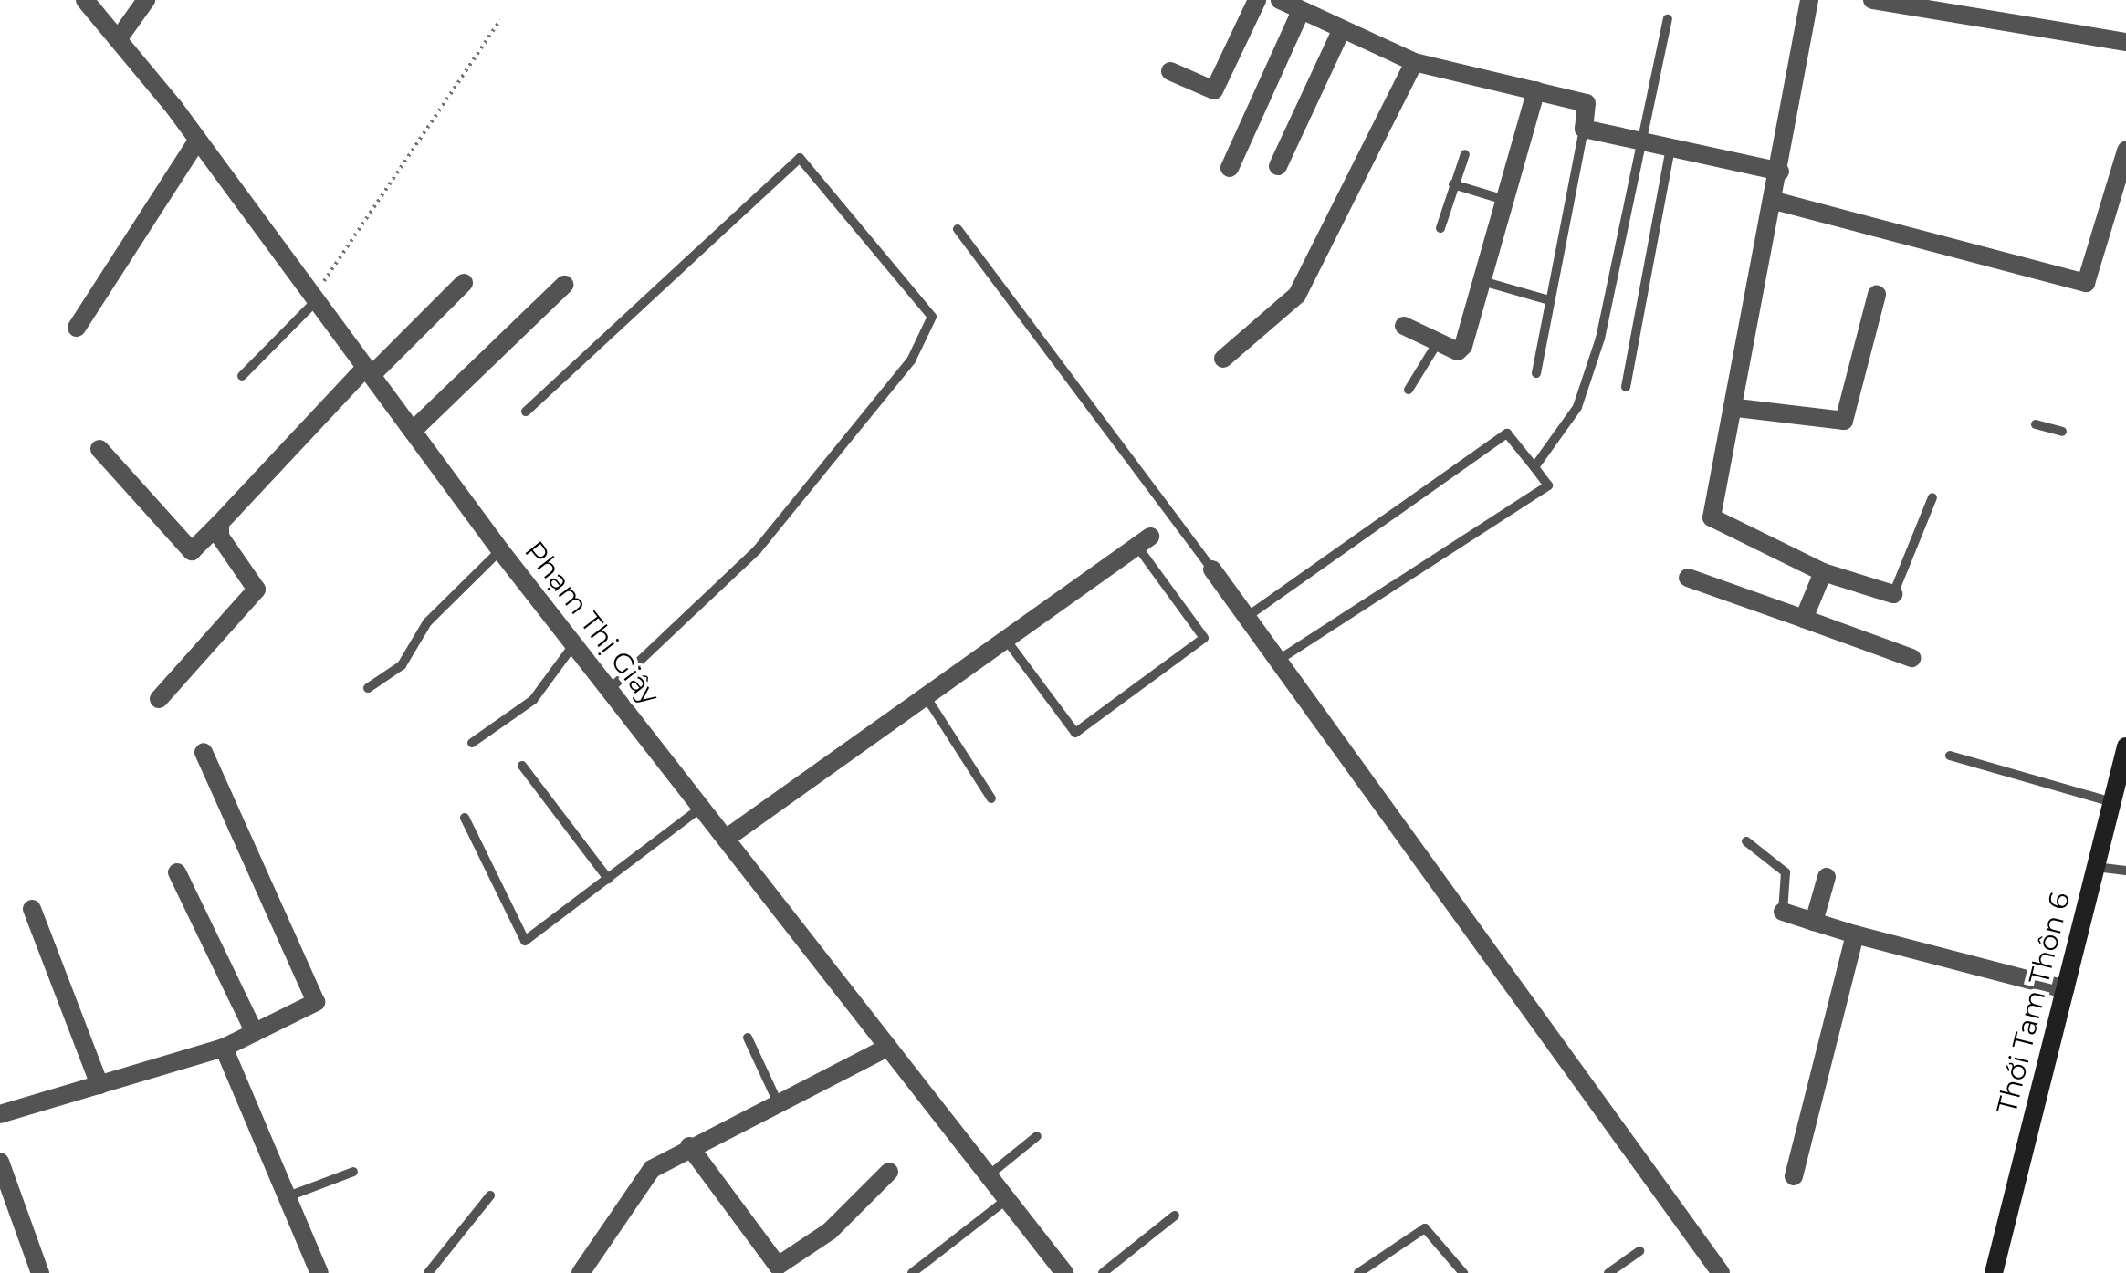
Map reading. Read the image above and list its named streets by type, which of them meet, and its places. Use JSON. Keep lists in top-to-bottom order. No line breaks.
{"streets":{"street":["Phạm Thị Giây","Thới Tam Thôn 6"]}}
